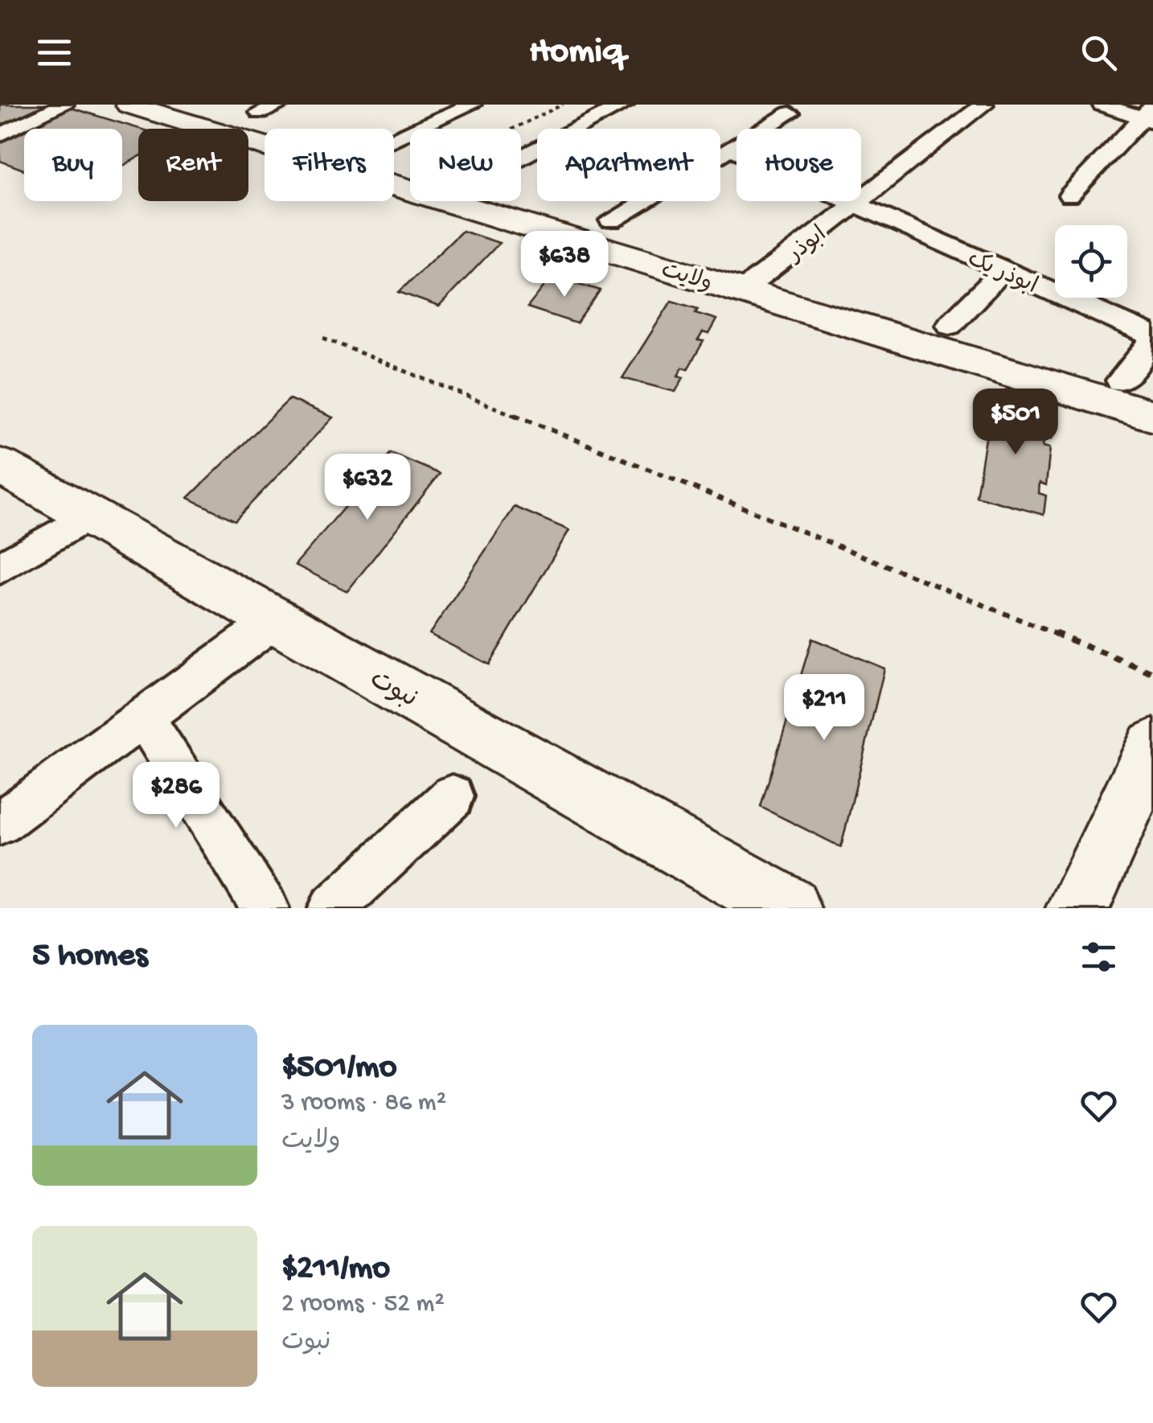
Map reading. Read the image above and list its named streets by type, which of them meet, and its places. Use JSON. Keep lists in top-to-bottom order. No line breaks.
{"streets":{"street":["ابوذر","ابوذر یک","ولایت","نبوت"]},"crossings":[["ابوذر","ابوذر یک"],["ابوذر","ولایت"]],"page":{"header":"Homiq","chip":["Buy","Rent","Filters","New","Apartment","House"],"price":["$638","$501","$632","$211","$286"],"heading":"5 homes","list":[{"name":"$501/mo","note":"3 rooms · 86 m² · ولایت"},{"name":"$211/mo","note":"2 rooms · 52 m² · نبوت"}]}}
